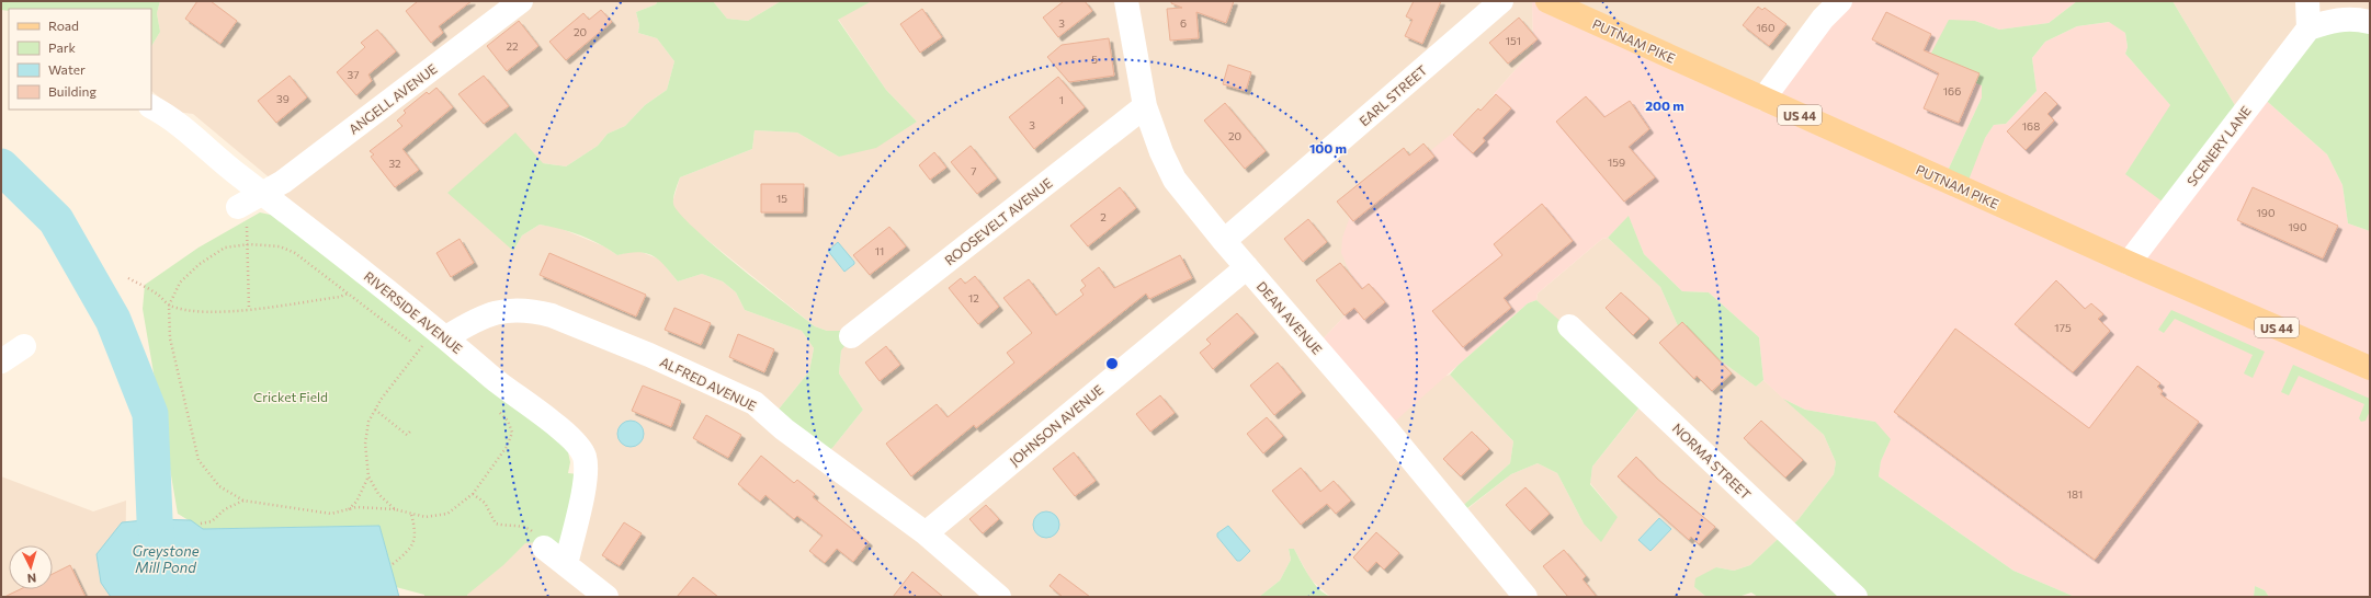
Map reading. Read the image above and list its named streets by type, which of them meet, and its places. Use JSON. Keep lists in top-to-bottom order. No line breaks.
{"streets":{"main road":["PUTNAM PIKE","US 44"],"street":["EARL STREET","ANGELL AVENUE","SCENERY LANE","ROOSEVELT AVENUE","RIVERSIDE AVENUE","DEAN AVENUE","ALFRED AVENUE","JOHNSON AVENUE","NORMA STREET"]},"crossings":[["PUTNAM PIKE","SCENERY LANE"],["EARL STREET","DEAN AVENUE"],["ANGELL AVENUE","RIVERSIDE AVENUE"],["ROOSEVELT AVENUE","DEAN AVENUE"],["RIVERSIDE AVENUE","ALFRED AVENUE"],["DEAN AVENUE","JOHNSON AVENUE"],["ALFRED AVENUE","JOHNSON AVENUE"]],"water":["Greystone Mill Pond"],"parks":["Cricket Field"],"house_numbers":["3","6","160","20","151","22","5","37","166","39","1","3","168","20","159","32","7","15","190","2","190","11","12","175","181"],"legend":["Road","Park","Water","Building"],"north":"bottom","rings":["200 m","100 m"]}
